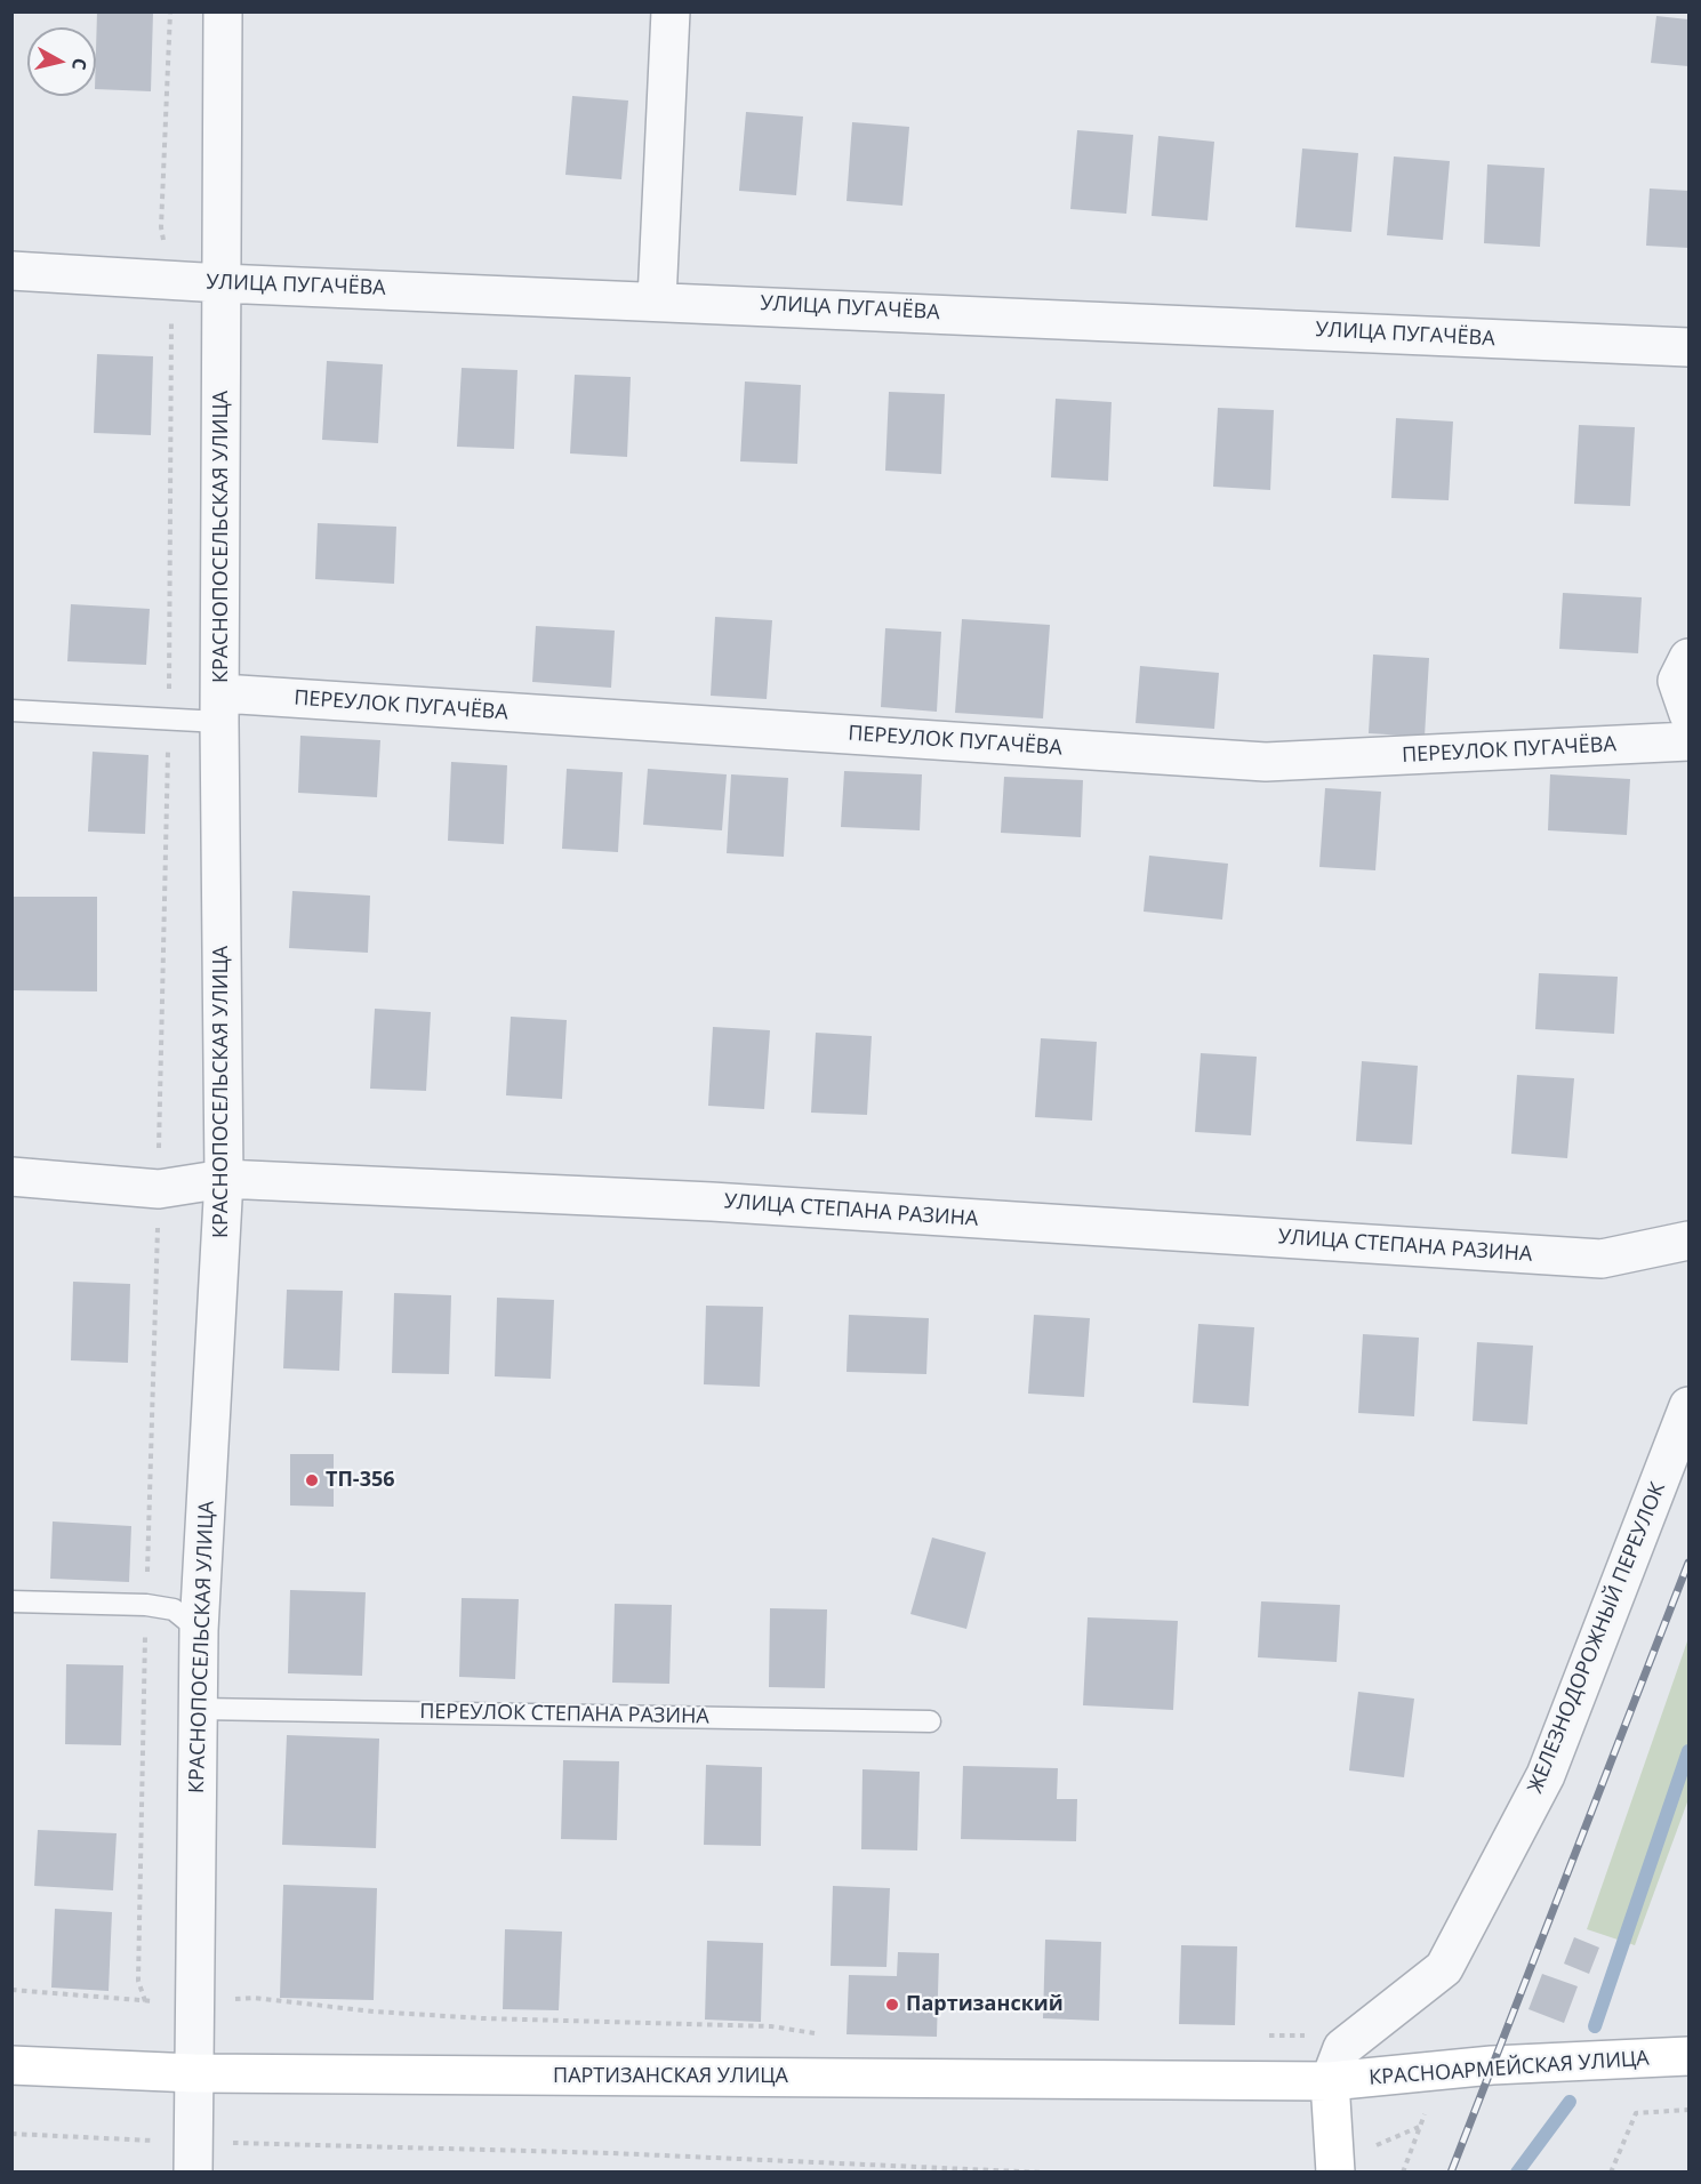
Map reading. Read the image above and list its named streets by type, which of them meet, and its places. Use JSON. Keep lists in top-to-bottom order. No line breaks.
{"streets":{"street":["УЛИЦА ПУГАЧЁВА","КРАСНОПОСЕЛЬСКАЯ УЛИЦА","ПЕРЕУЛОК ПУГАЧЁВА","УЛИЦА СТЕПАНА РАЗИНА","ЖЕЛЕЗНОДОРОЖНЫЙ ПЕРЕУЛОК","КРАСНОАРМЕЙСКАЯ УЛИЦА","ПАРТИЗАНСКАЯ УЛИЦА"],"lane":["ПЕРЕУЛОК СТЕПАНА РАЗИНА"]},"crossings":[["УЛИЦА ПУГАЧЁВА","КРАСНОПОСЕЛЬСКАЯ УЛИЦА"],["КРАСНОПОСЕЛЬСКАЯ УЛИЦА","ПЕРЕУЛОК ПУГАЧЁВА"],["КРАСНОПОСЕЛЬСКАЯ УЛИЦА","УЛИЦА СТЕПАНА РАЗИНА"],["КРАСНОПОСЕЛЬСКАЯ УЛИЦА","ПЕРЕУЛОК СТЕПАНА РАЗИНА"],["КРАСНОПОСЕЛЬСКАЯ УЛИЦА","ПАРТИЗАНСКАЯ УЛИЦА"],["ЖЕЛЕЗНОДОРОЖНЫЙ ПЕРЕУЛОК","КРАСНОАРМЕЙСКАЯ УЛИЦА"],["ЖЕЛЕЗНОДОРОЖНЫЙ ПЕРЕУЛОК","ПАРТИЗАНСКАЯ УЛИЦА"],["КРАСНОАРМЕЙСКАЯ УЛИЦА","ПАРТИЗАНСКАЯ УЛИЦА"]],"places":["ТП-356","Партизанский"],"north":"right"}
